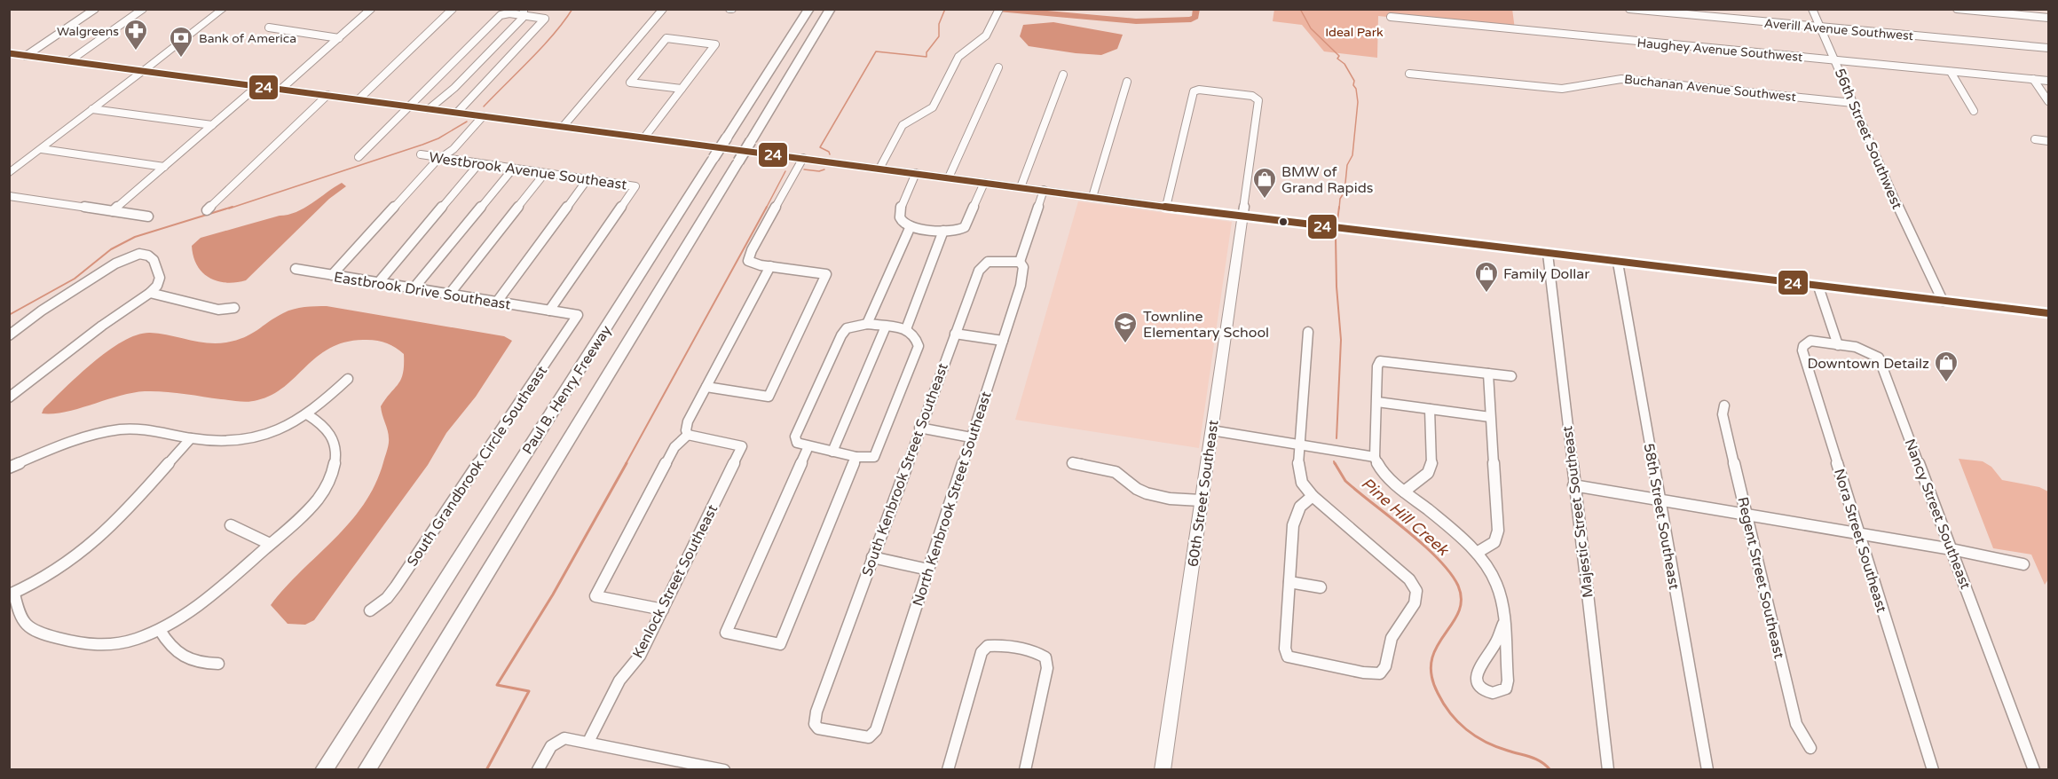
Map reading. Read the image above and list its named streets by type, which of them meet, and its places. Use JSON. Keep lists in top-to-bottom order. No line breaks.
{"streets":{"highway":["Paul B. Henry Freeway"],"main road":["60th Street Southeast"],"street":["Averill Avenue Southwest","Haughey Avenue Southwest","Buchanan Avenue Southwest","56th Street Southwest","Westbrook Avenue Southeast","Eastbrook Drive Southeast","South Grandbrook Circle Southeast","South Kenbrook Street Southeast","North Kenbrook Street Southeast","Majestic Street Southeast","Nancy Street Southeast","58th Street Southeast","Nora Street Southeast","Regent Street Southeast","Kenlock Street Southeast"]},"crossings":[["Averill Avenue Southwest","56th Street Southwest"],["Haughey Avenue Southwest","56th Street Southwest"],["Buchanan Avenue Southwest","56th Street Southwest"],["Westbrook Avenue Southeast","Eastbrook Drive Southeast"],["Eastbrook Drive Southeast","South Grandbrook Circle Southeast"],["South Kenbrook Street Southeast","North Kenbrook Street Southeast"],["Nancy Street Southeast","Nora Street Southeast"]],"water":["Pine Hill Creek"],"parks":["Ideal Park"],"places":{"pharmacy":["Walgreens"],"bank":["Bank of America"],"shop":["BMW of Grand Rapids","Family Dollar","Downtown Detailz"],"school or university":["Townline Elementary School"]},"lines":["transit line 24"]}
